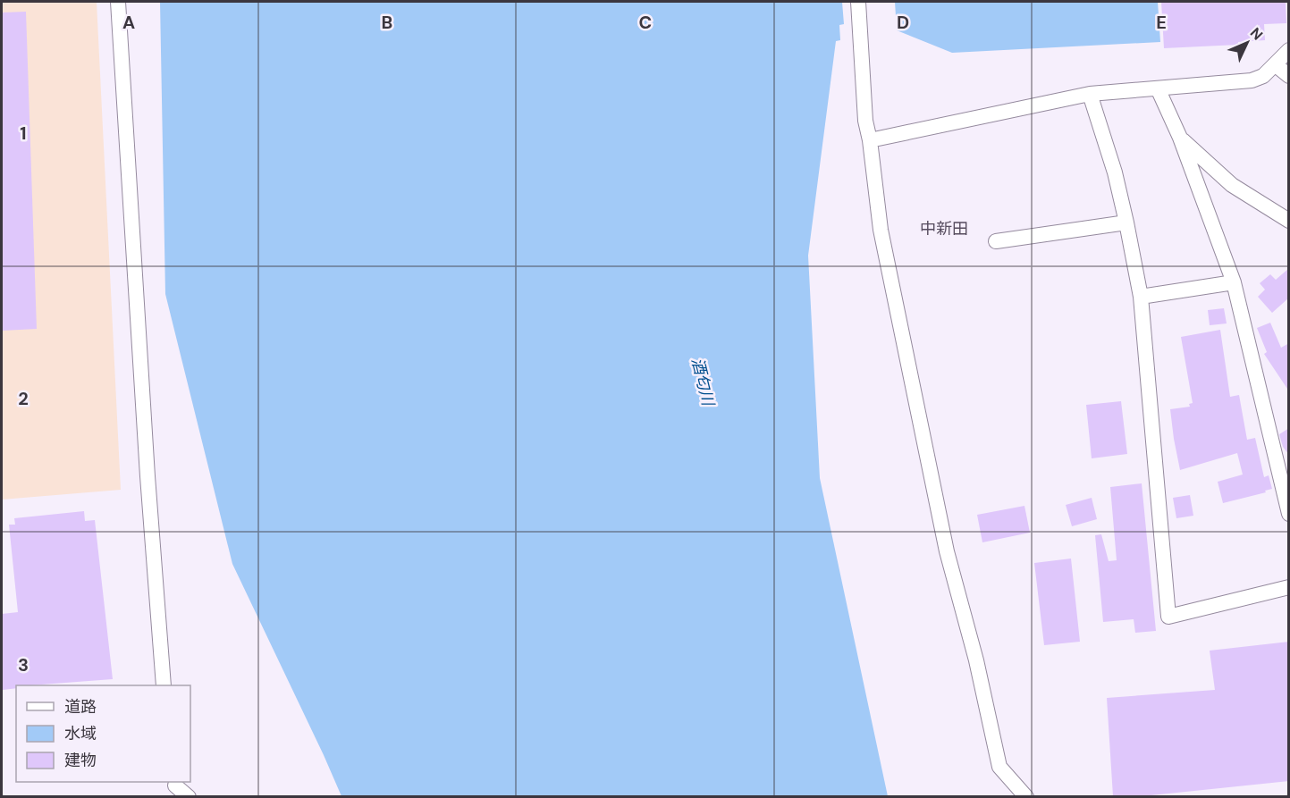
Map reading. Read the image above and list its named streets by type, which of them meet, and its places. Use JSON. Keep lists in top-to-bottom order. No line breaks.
{"districts":["中新田"],"water":["酒匂川"],"legend":["道路","水域","建物"],"north":"top right","grid":{"columns":["A","B","C","D","E"],"rows":["1","2","3"]}}
